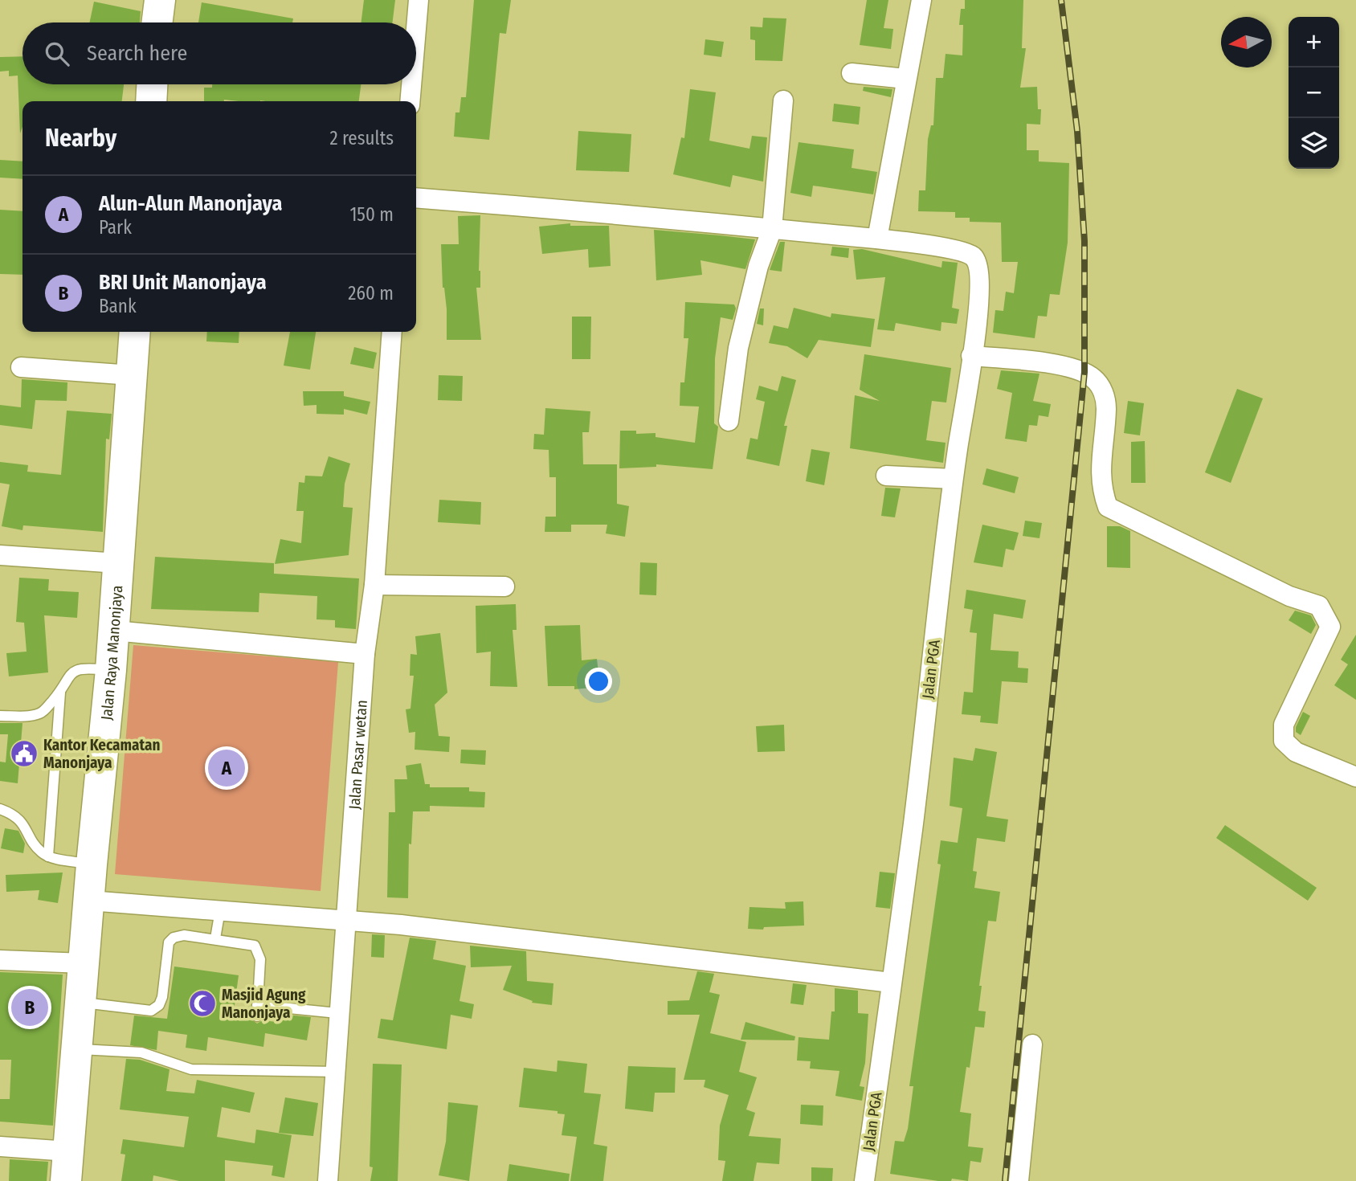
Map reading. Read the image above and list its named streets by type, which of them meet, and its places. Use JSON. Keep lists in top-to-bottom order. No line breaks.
{"streets":{"main road":["Jalan Raya Manonjaya"],"street":["Jalan PGA","Jalan Pasar wetan"]},"places":{"public building":["Kantor Kecamatan Manonjaya"],"mosque":["Masjid Agung Manonjaya"]},"north":"left","page":{"map_buttons":["+","−"],"search":"Search here","heading":["Nearby","2 results"],"list":[{"mark":"A","name":"Alun-Alun Manonjaya","note":"Park","value":"150 m"},{"mark":"B","name":"BRI Unit Manonjaya","note":"Bank","value":"260 m"}],"pins":["A","B"]}}
